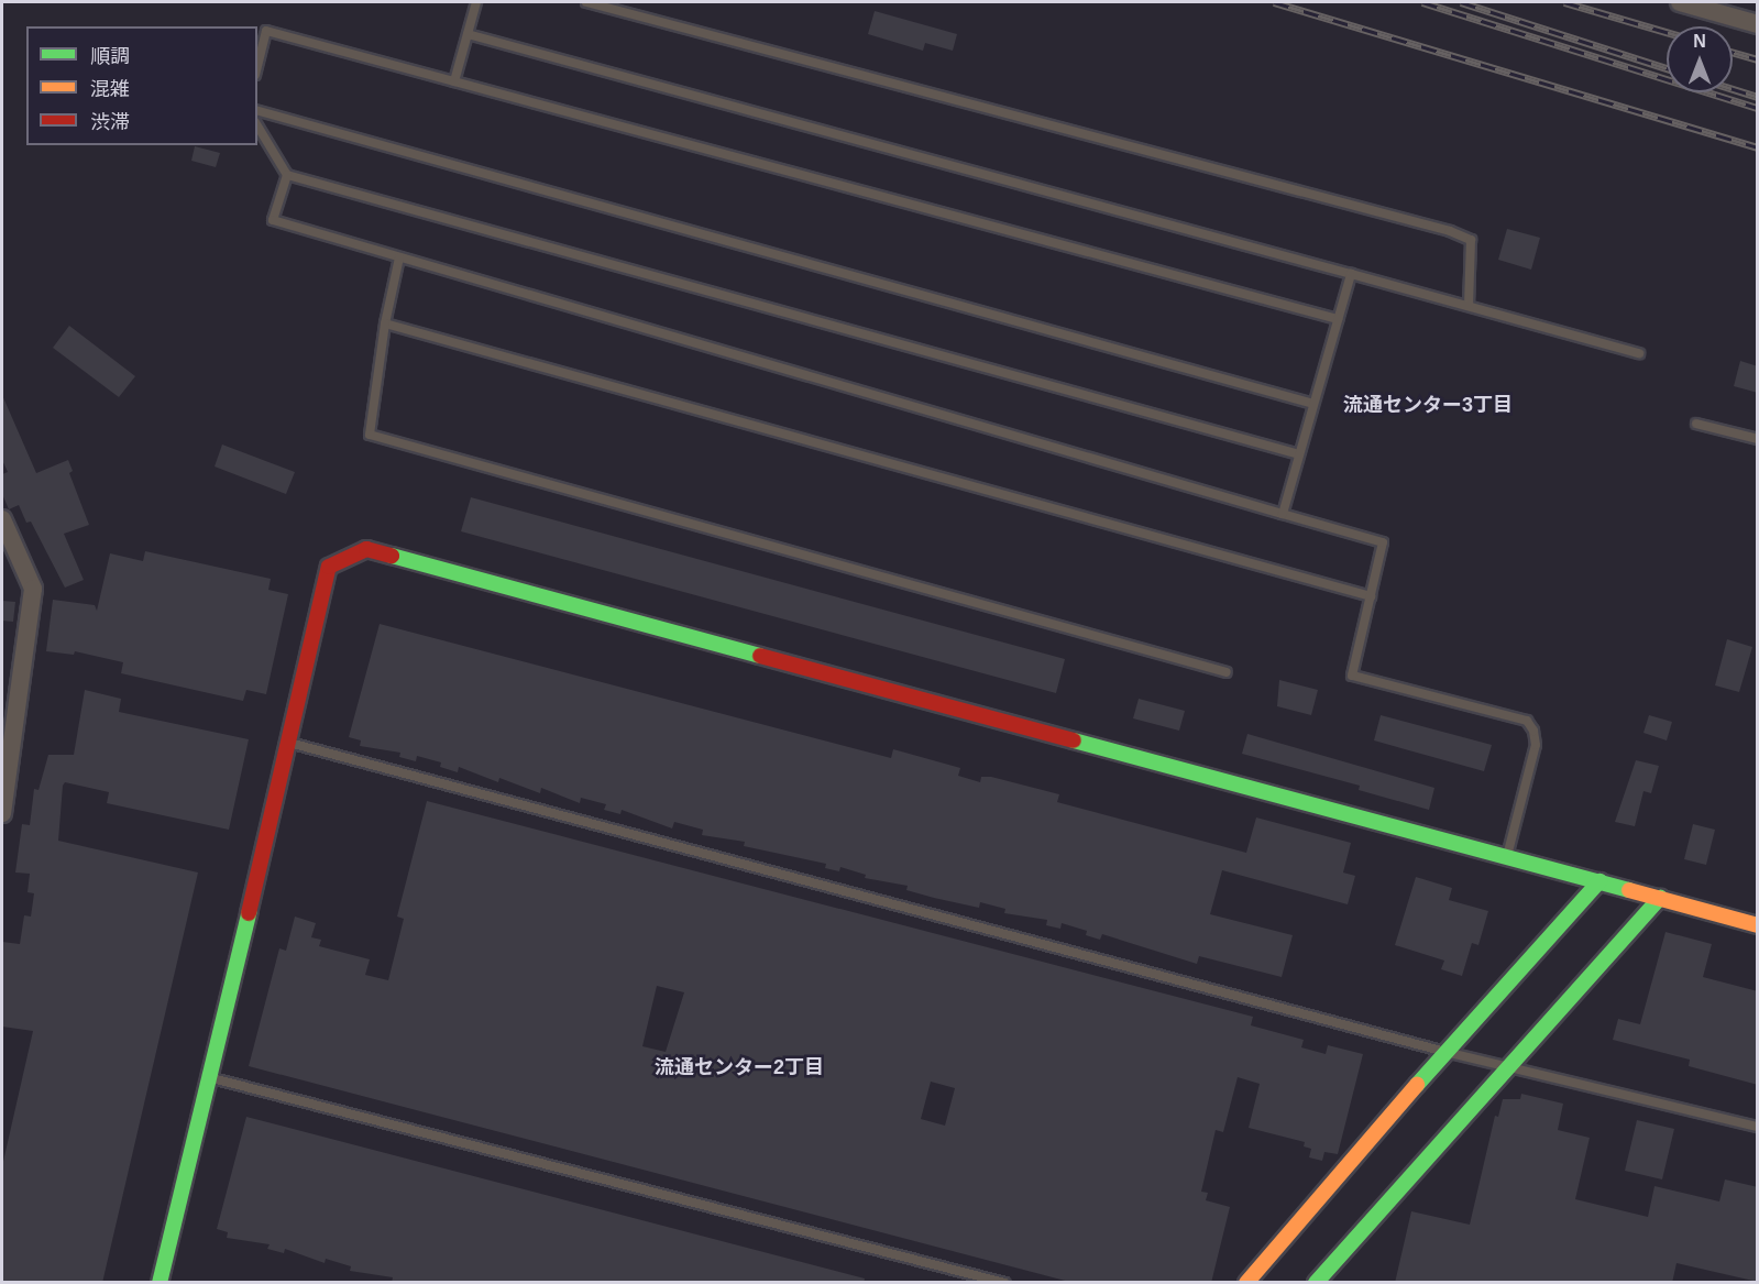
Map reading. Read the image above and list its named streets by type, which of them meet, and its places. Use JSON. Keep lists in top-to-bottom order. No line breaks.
{"districts":["流通センター3丁目","流通センター2丁目"],"legend":["順調","混雑","渋滞"],"north":"top"}
